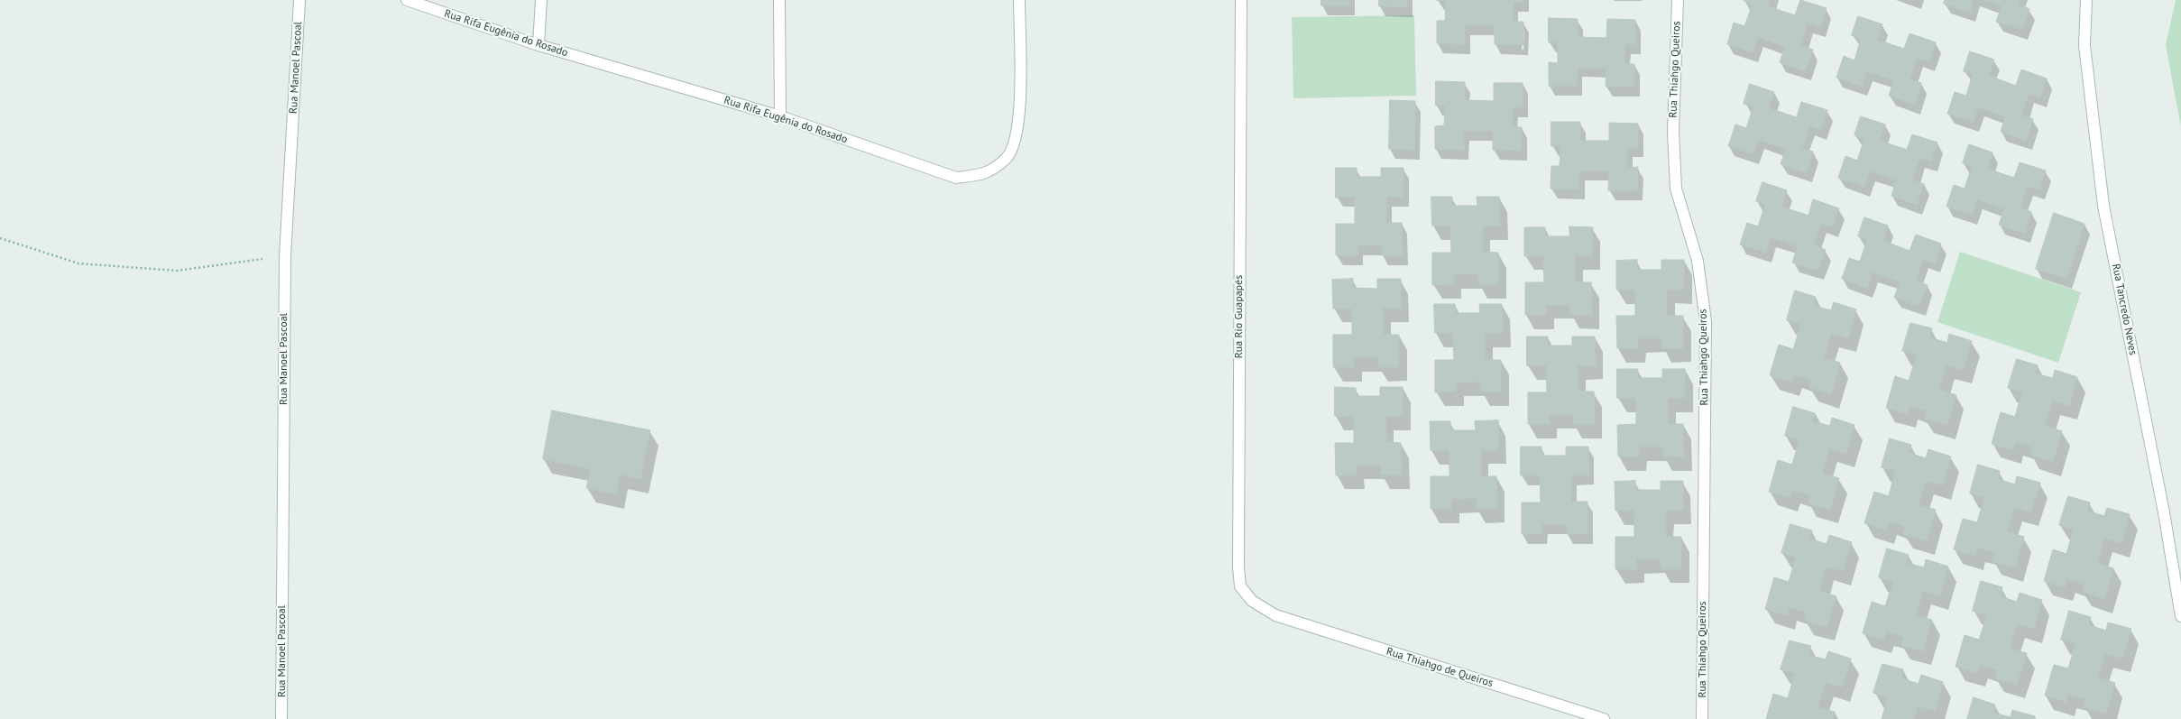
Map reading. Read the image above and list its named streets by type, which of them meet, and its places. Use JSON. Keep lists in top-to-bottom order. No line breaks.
{"streets":{"street":["Rua Rifa Eugênia do Rosado","Rua Manoel Pascoal","Rua Thiahgo Queiros","Rua Tancredo Neves","Rua Rio Guapapés","Rua Thiahgo de Queiros"]},"crossings":[["Rua Rio Guapapés","Rua Thiahgo de Queiros"]]}
